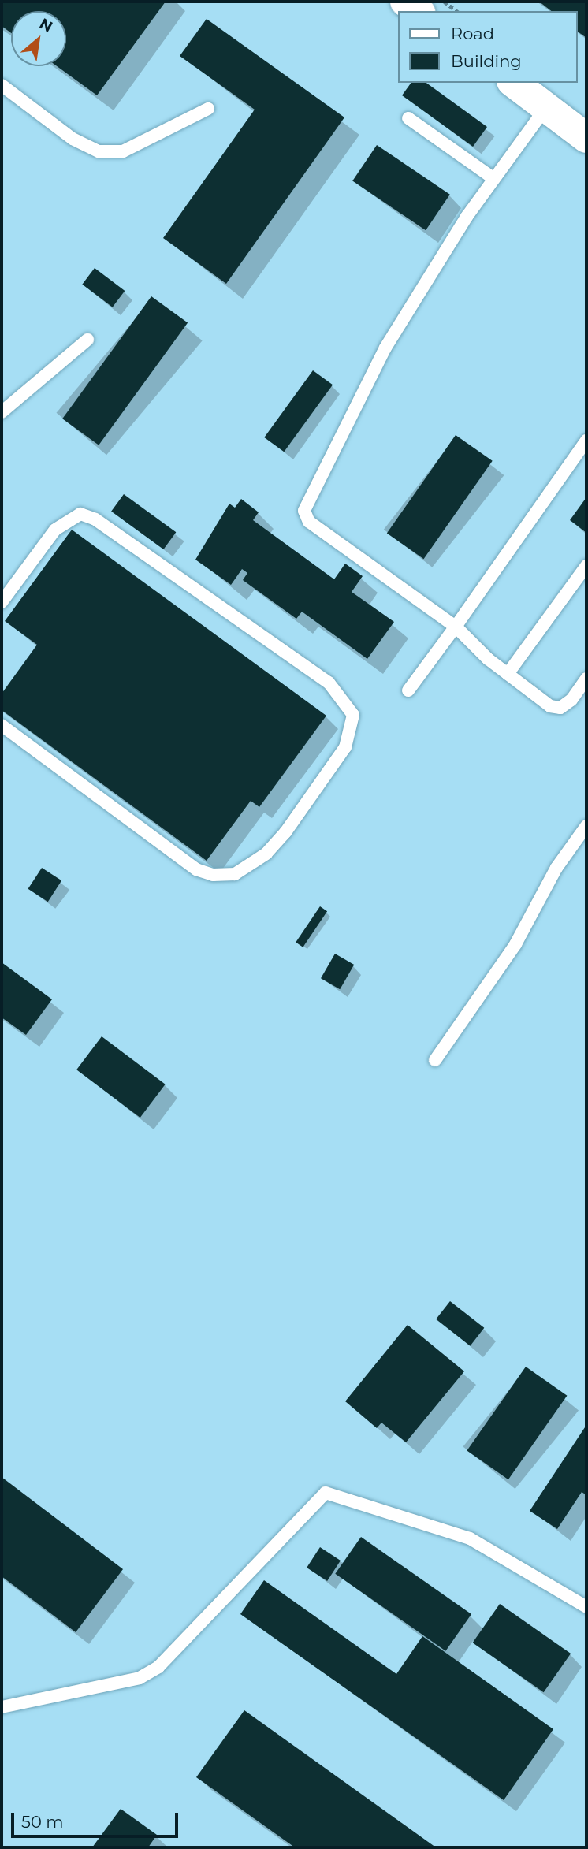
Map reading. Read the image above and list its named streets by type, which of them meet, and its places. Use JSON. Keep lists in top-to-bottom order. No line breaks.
{"legend":["Road","Building"],"scale_bar":"50 m","north":"top right"}
